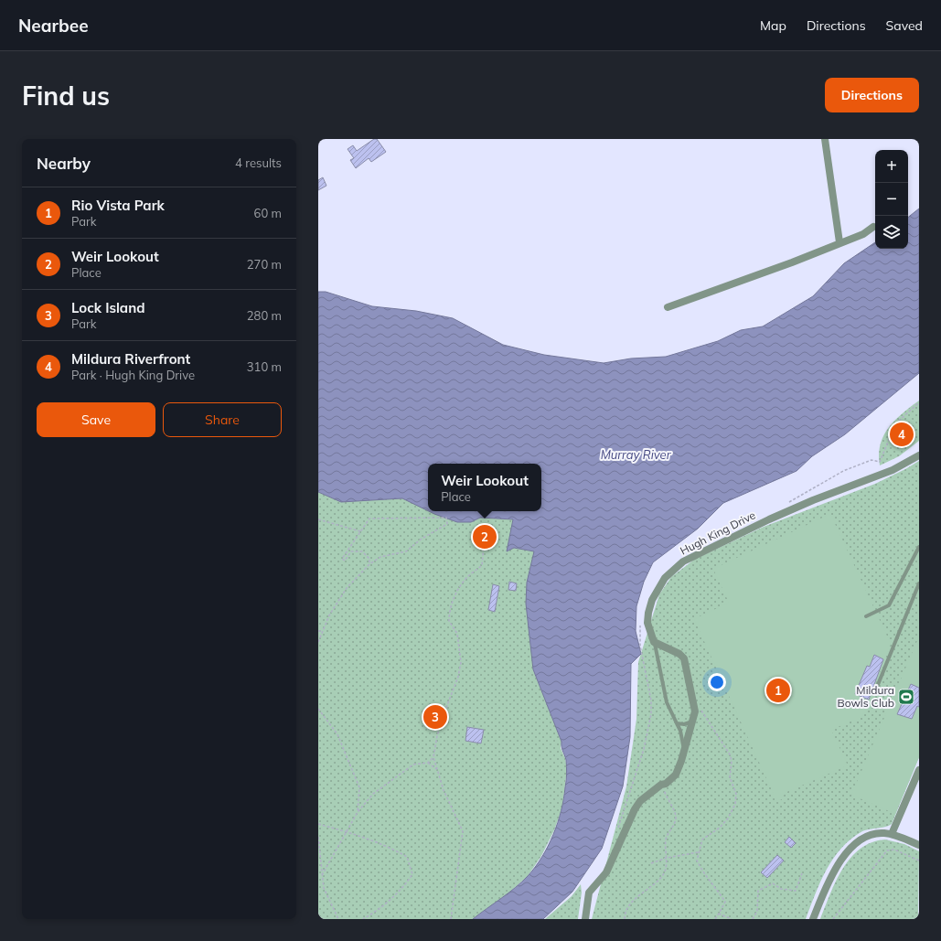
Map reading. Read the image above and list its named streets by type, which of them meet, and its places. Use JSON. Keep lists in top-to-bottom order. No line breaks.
{"streets":{"street":["Hugh King Drive"]},"water":["Murray River"],"places":{"sports":["Mildura Bowls Club"]},"page":{"header":"Nearbee","nav":["Map","Directions","Saved"],"buttons":["Directions",["Save","Share"]],"title":"Find us","heading":["Nearby","4 results"],"map_buttons":["+","−"],"list":[{"mark":"1","name":"Rio Vista Park","note":"Park","value":"60 m"},{"mark":"2","name":"Weir Lookout","note":"Place","value":"270 m"},{"mark":"3","name":"Lock Island","note":"Park","value":"280 m"},{"mark":"4","name":"Mildura Riverfront","note":"Park · Hugh King Drive","value":"310 m"}],"pins":["4","2","1","3"],"popup":["Weir Lookout","Place"]}}
